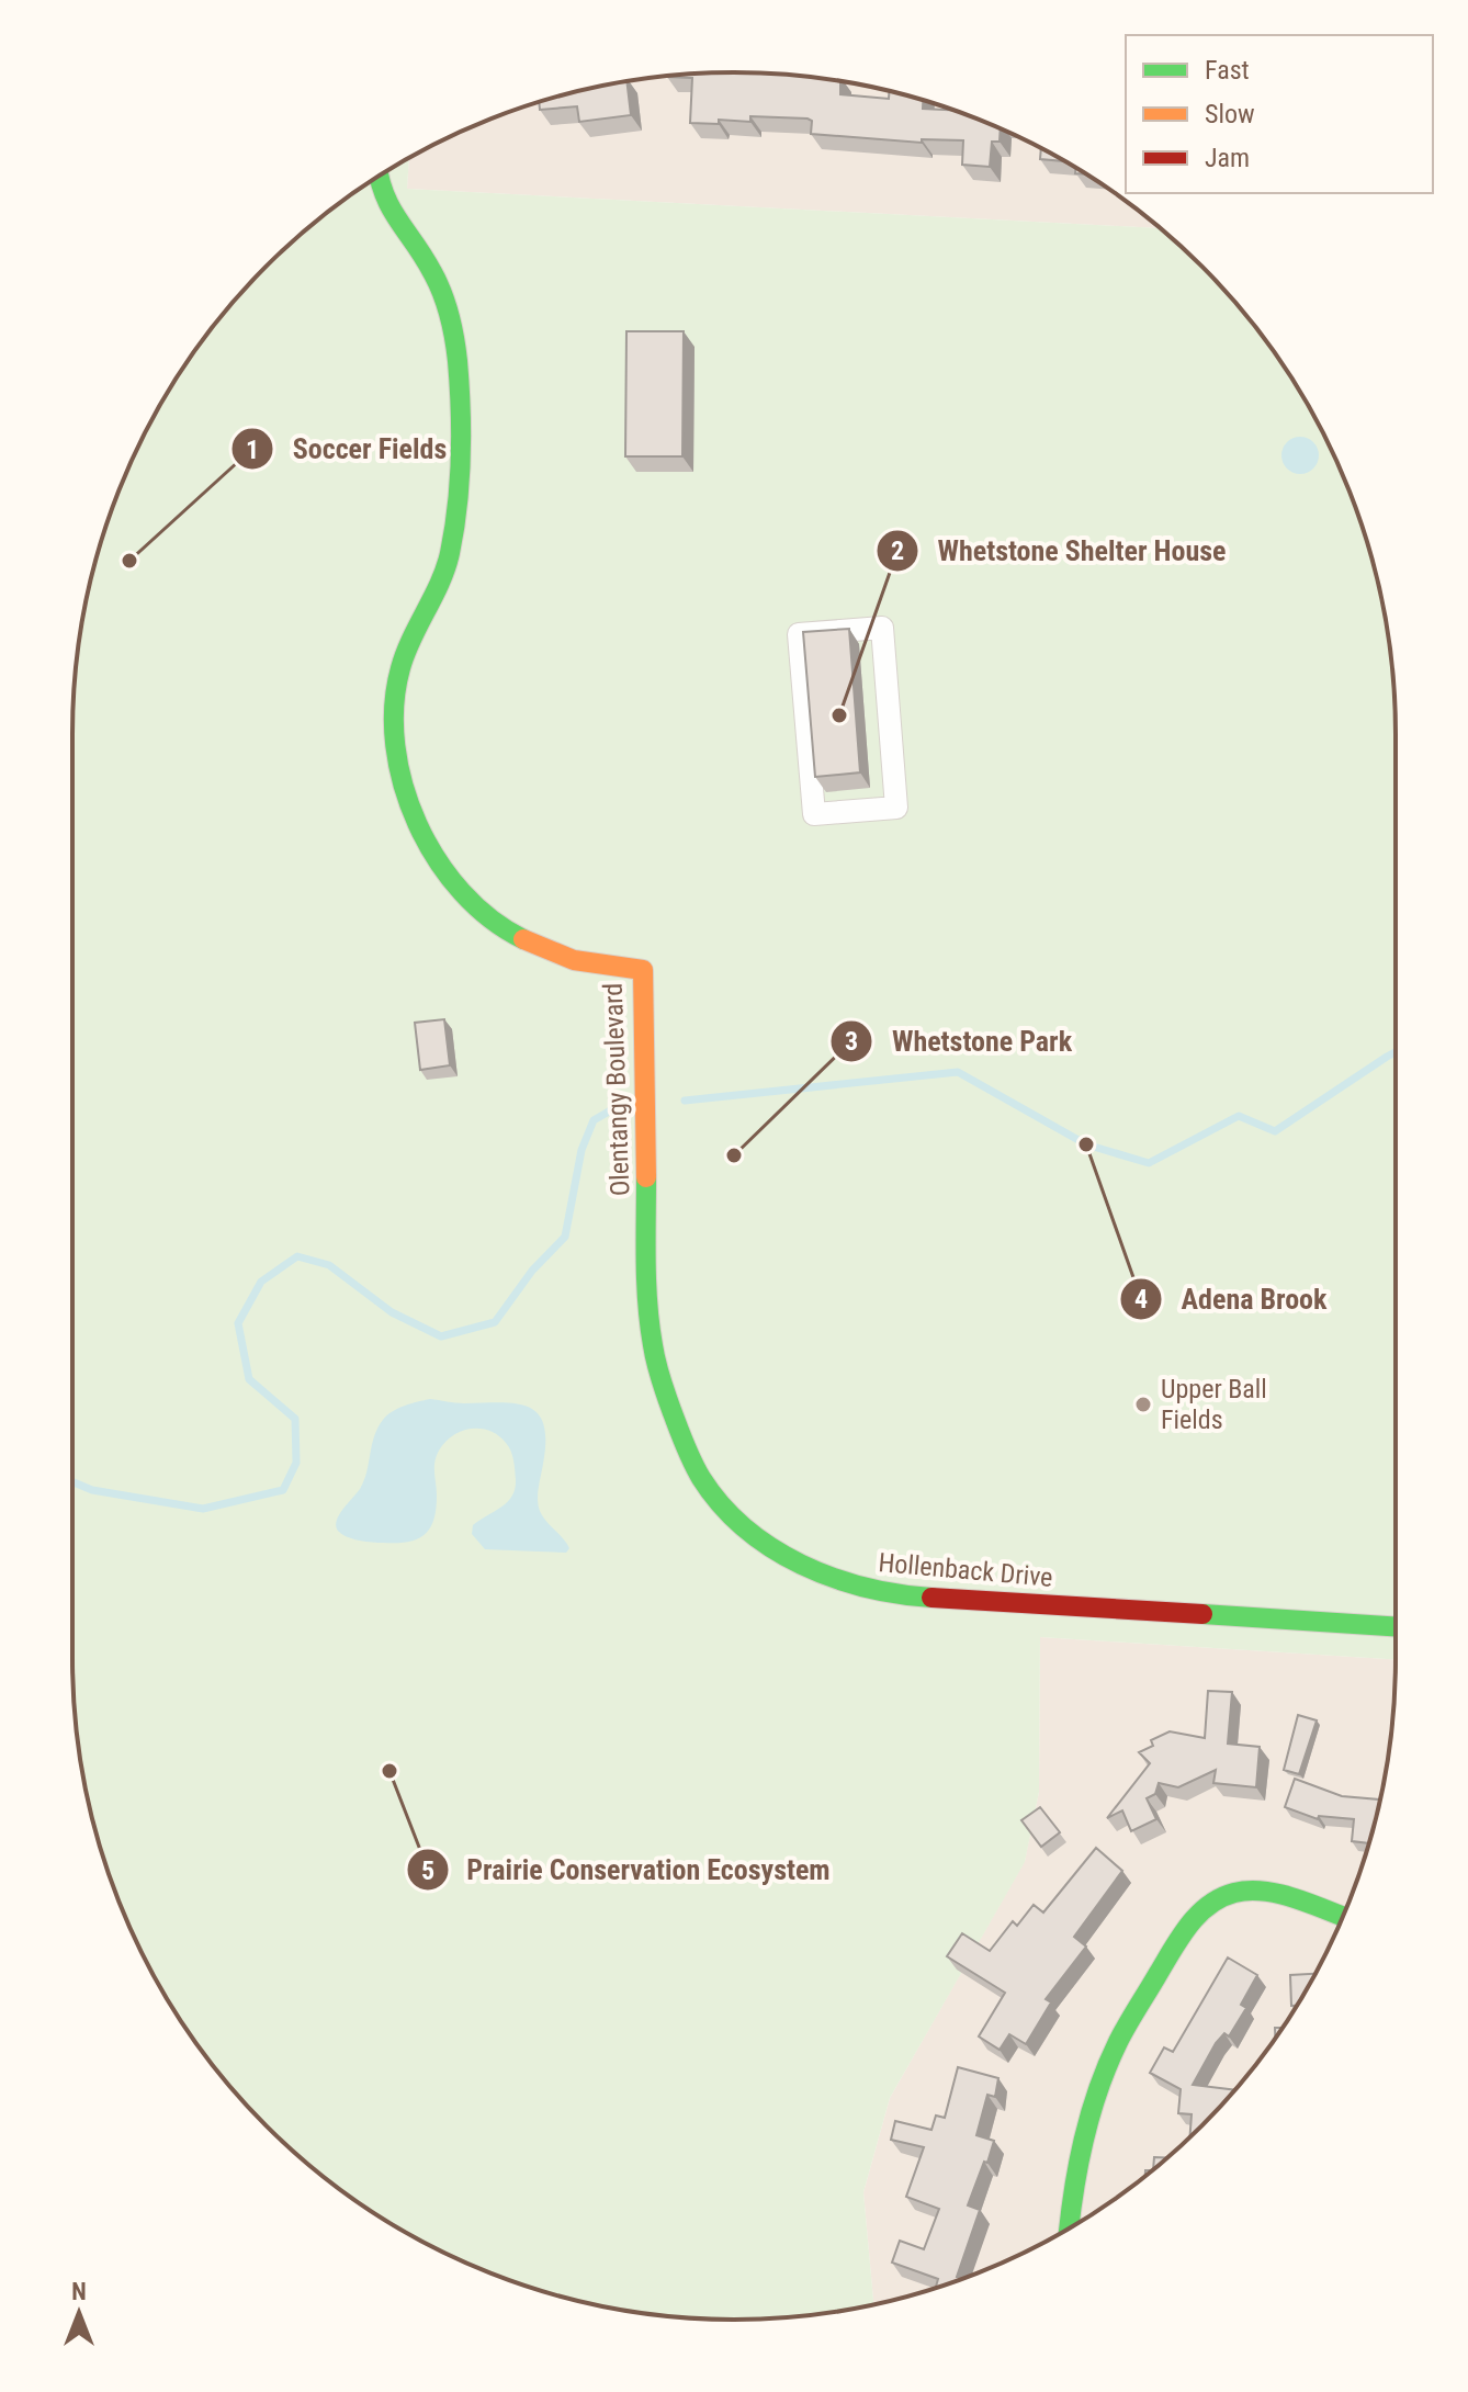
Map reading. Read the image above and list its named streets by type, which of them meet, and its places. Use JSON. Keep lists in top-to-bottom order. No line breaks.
{"streets":{"street":["Olentangy Boulevard","Hollenback Drive"]},"crossings":[["Olentangy Boulevard","Hollenback Drive"]],"places":["Soccer Fields","Whetstone Shelter House","Adena Brook","Whetstone Park","Upper Ball Fields","Prairie Conservation Ecosystem"],"legend":["Fast","Slow","Jam"],"north":"top"}
